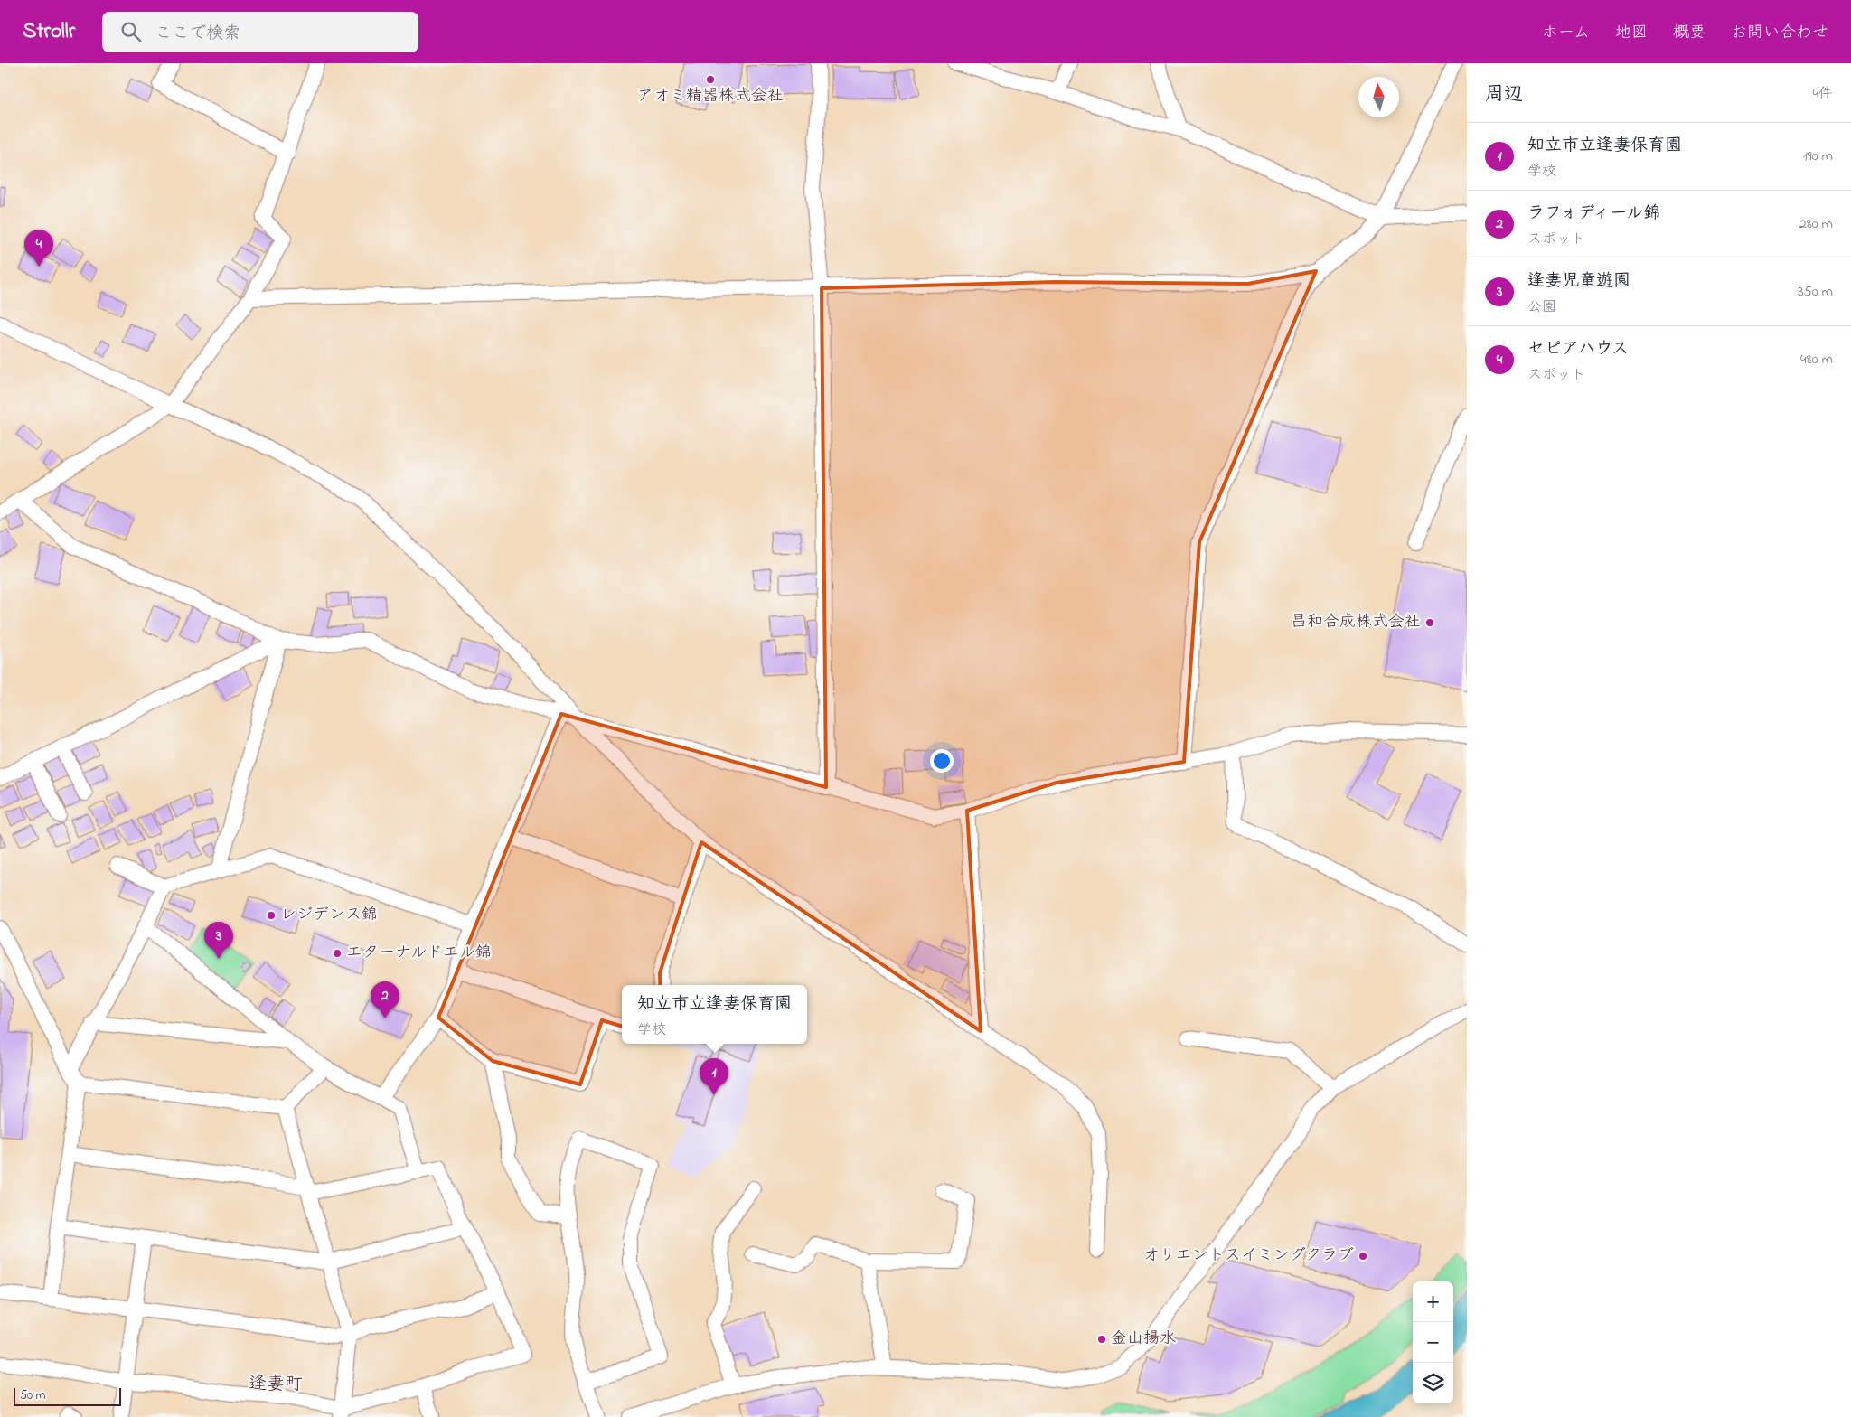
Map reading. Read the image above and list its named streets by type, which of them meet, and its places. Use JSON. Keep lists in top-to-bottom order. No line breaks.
{"districts":["逢妻町"],"places":["アオミ精器株式会社","昌和合成株式会社","レジデンス錦","エターナルドエル錦","オリエントスイミングクラブ","金山揚水"],"scale_bar":"50 m","north":"top","page":{"header":"Strollr","search":"ここで検索","nav":["ホーム","地図","概要","お問い合わせ"],"heading":["周辺","4件"],"list":[{"mark":"1","name":"知立市立逢妻保育園","note":"学校","value":"190 m"},{"mark":"2","name":"ラフォディール錦","note":"スポット","value":"280 m"},{"mark":"3","name":"逢妻児童遊園","note":"公園","value":"350 m"},{"mark":"4","name":"セピアハウス","note":"スポット","value":"480 m"}],"pins":["4","3","2","1"],"popup":["知立市立逢妻保育園","学校"],"map_buttons":["+","−"],"scale":"50 m"}}
